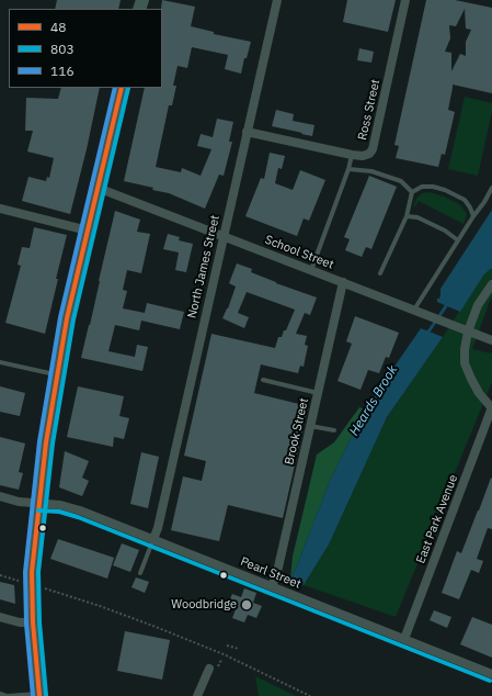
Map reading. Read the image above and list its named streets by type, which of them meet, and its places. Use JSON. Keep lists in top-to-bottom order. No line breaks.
{"streets":{"street":["Ross Street","School Street","North James Street","Brook Street","East Park Avenue","Pearl Street"]},"crossings":[["Ross Street","North James Street"],["School Street","North James Street"],["School Street","Brook Street"],["North James Street","Pearl Street"],["Brook Street","Pearl Street"],["East Park Avenue","Pearl Street"]],"water":["Heards Brook"],"places":["Woodbridge"],"lines":["transit line 48","transit line 803","transit line 116"],"legend":["48","803","116"]}
